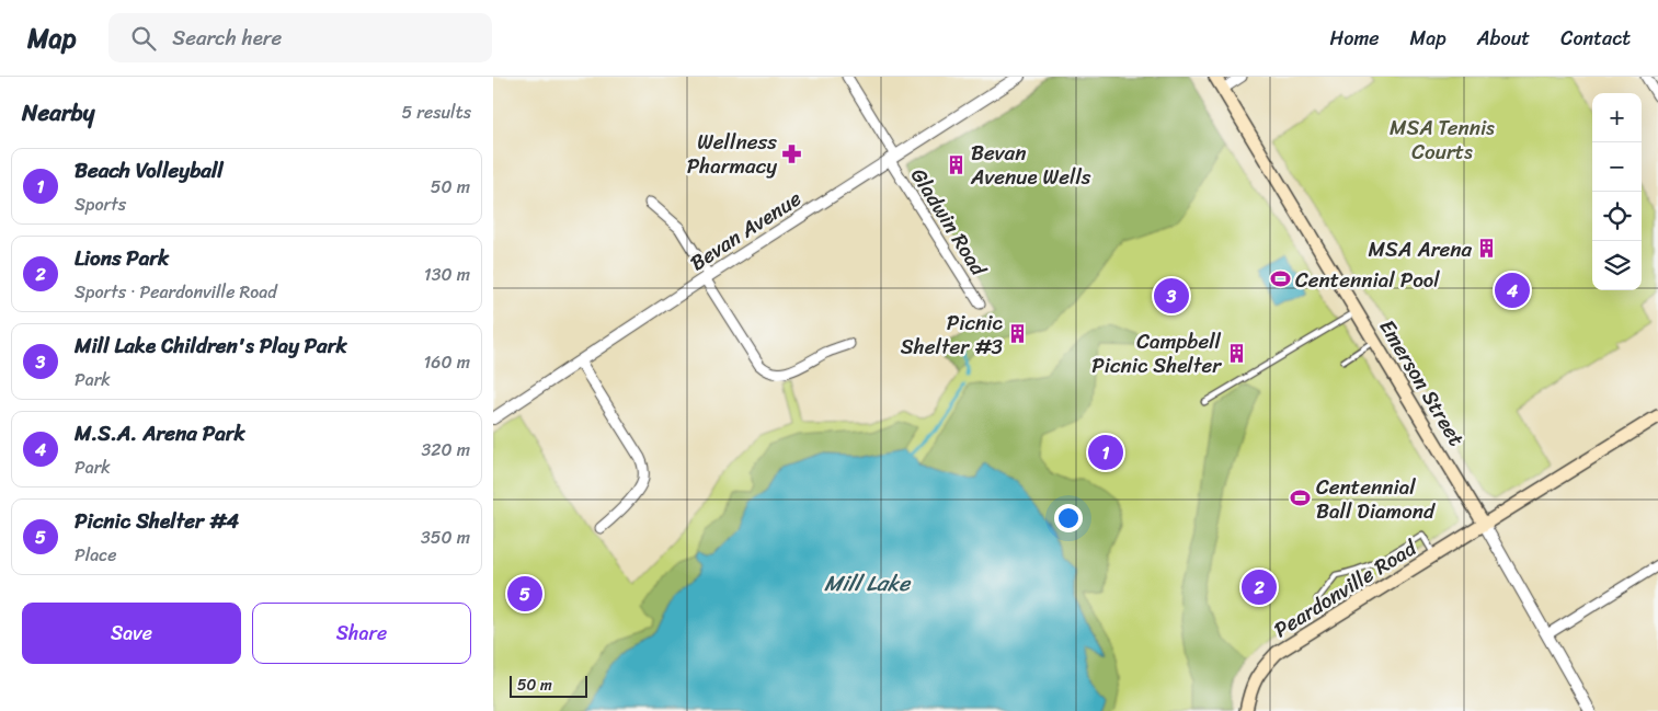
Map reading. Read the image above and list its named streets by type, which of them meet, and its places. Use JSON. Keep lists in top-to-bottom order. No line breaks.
{"streets":{"main road":["Emerson Street","Peardonville Road"],"street":["Gladwin Road","Bevan Avenue"]},"crossings":[["Gladwin Road","Bevan Avenue"],["Emerson Street","Peardonville Road"]],"water":["Mill Lake"],"parks":["MSA Tennis Courts"],"places":{"pharmacy":["Wellness Pharmacy"],"building":["Bevan Avenue Wells","MSA Arena","Picnic Shelter #3","Campbell Picnic Shelter"],"sports":["Centennial Pool","Centennial Ball Diamond"]},"scale_bar":"50 m","page":{"header":"Map","search":"Search here","nav":["Home","Map","About","Contact"],"heading":["Nearby","5 results"],"map_buttons":["+","−"],"list":[{"mark":"1","name":"Beach Volleyball","note":"Sports","value":"50 m"},{"mark":"2","name":"Lions Park","note":"Sports · Peardonville Road","value":"130 m"},{"mark":"3","name":"Mill Lake Children's Play Park","note":"Park","value":"160 m"},{"mark":"4","name":"M.S.A. Arena Park","note":"Park","value":"320 m"},{"mark":"5","name":"Picnic Shelter #4","note":"Place","value":"350 m"}],"pins":["4","3","1","2","5"],"buttons":["Save","Share"],"scale":"50 m"}}
